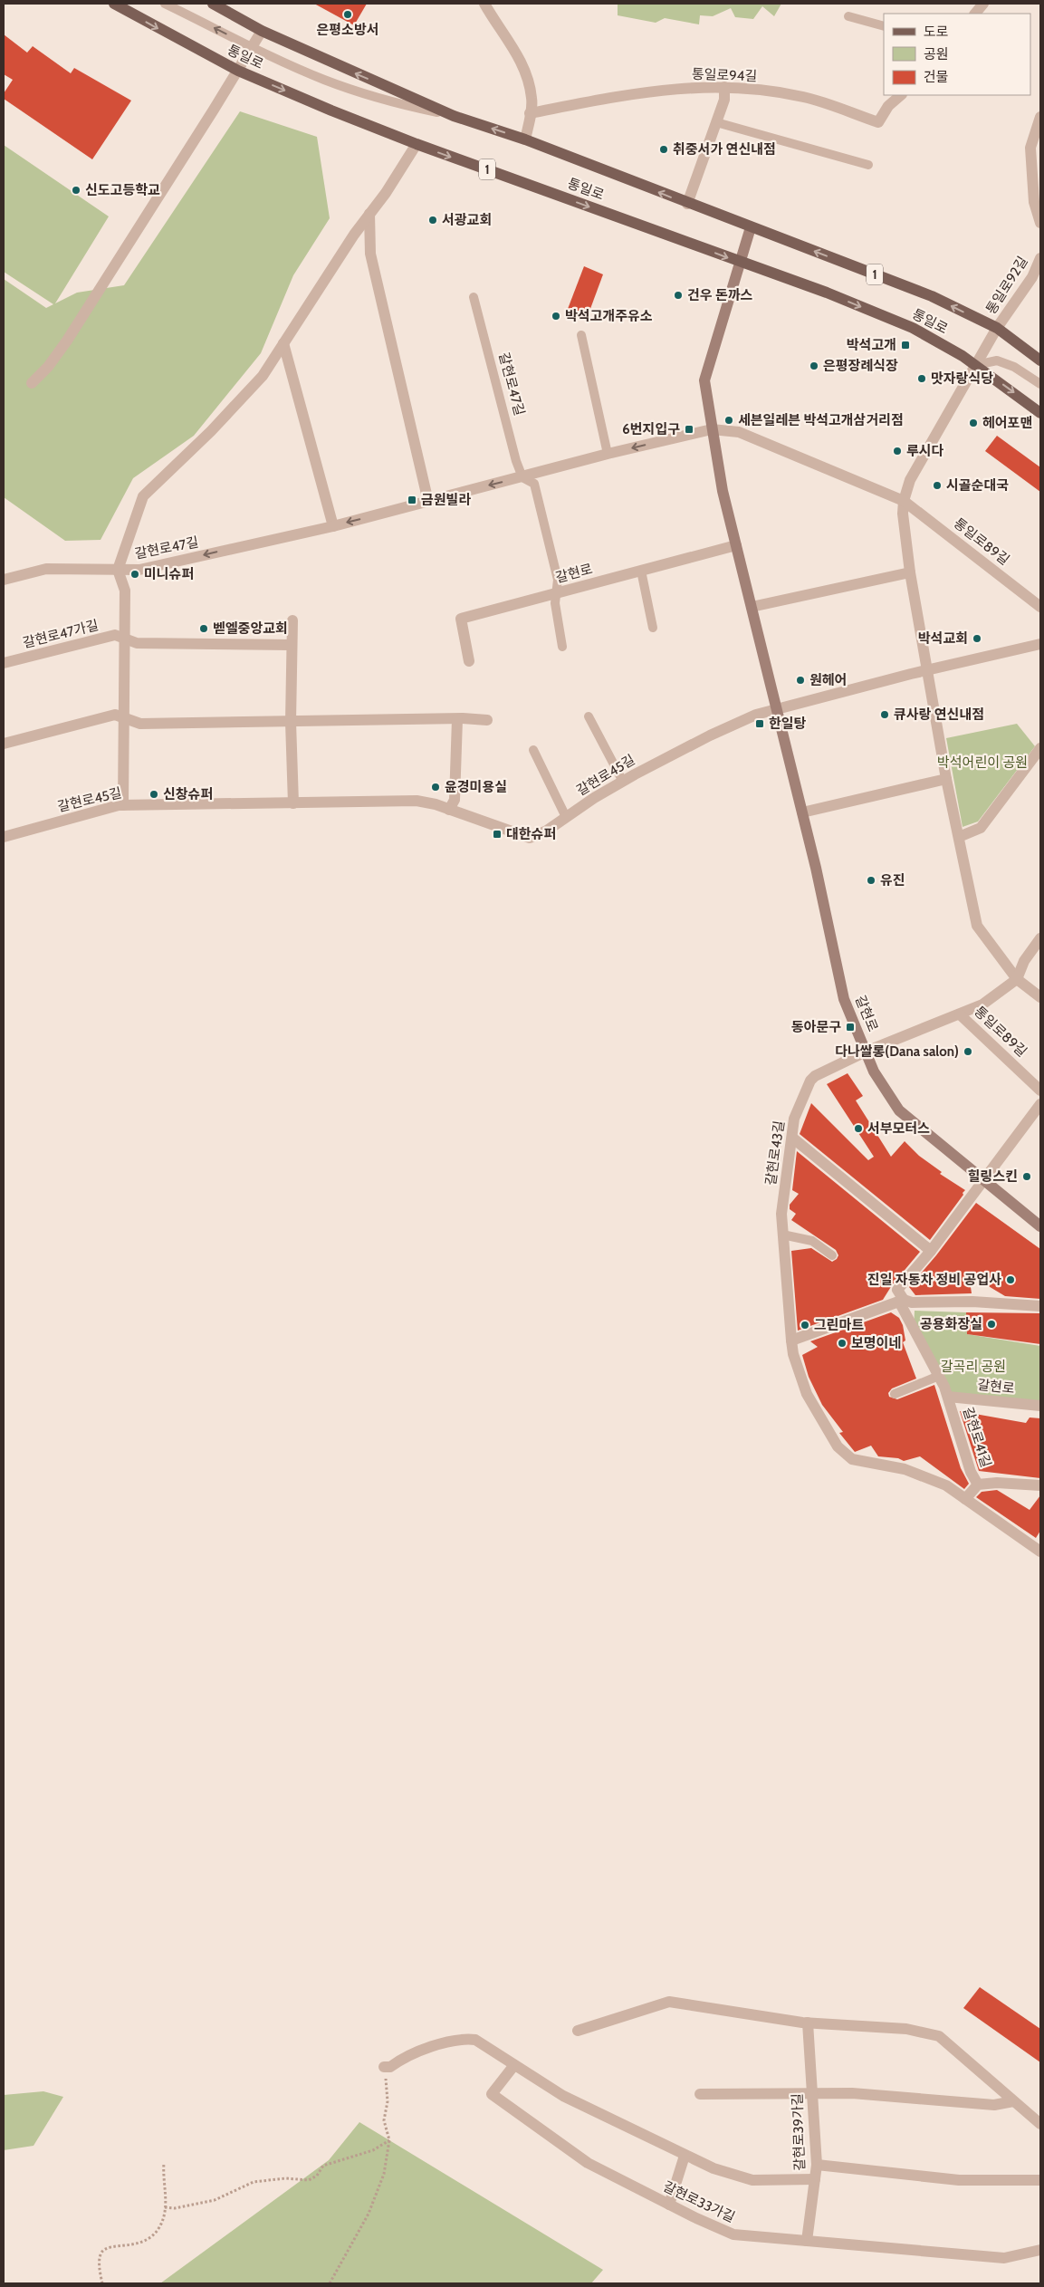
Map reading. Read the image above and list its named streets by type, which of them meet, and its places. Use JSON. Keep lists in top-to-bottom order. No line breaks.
{"streets":{"main road":["통일로","1","갈현로"],"street":["통일로94길","통일로92길","갈현로47길","통일로89길","갈현로47가길","갈현로45길","갈현로43길","갈현로41길","갈현로39가길","갈현로33가길"]},"crossings":[["통일로","통일로92길"],["통일로","갈현로"],["갈현로47길","갈현로"],["통일로89길","갈현로"],["통일로89길","갈현로43길"],["갈현로","갈현로45길"],["갈현로","갈현로43길"],["갈현로","갈현로41길"],["갈현로39가길","갈현로33가길"]],"one_way":["갈현로47길"],"parks":["박석어린이 공원","갈곡리 공원"],"places":{"other":["은평소방서","취중서가 연신내점","신도고등학교","서광교회","건우 돈까스","박석고개주유소","은평장례식장","맛자랑식당","세븐일레븐 박석고개삼거리점","헤어포맨","루시다","시골순대국","미니슈퍼","벧엘중앙교회","박석교회","원헤어","큐사랑 연신내점","윤경미용실","신창슈퍼","유진","다나쌀롱(Dana salon)","서부모터스","힐링스킨","진일 자동차 정비 공업사","공용화장실","그린마트","보명이네"],"transit":["박석고개","6번지입구","금원빌라","한일탕","대한슈퍼","동아문구"]},"legend":["도로","공원","건물"]}
